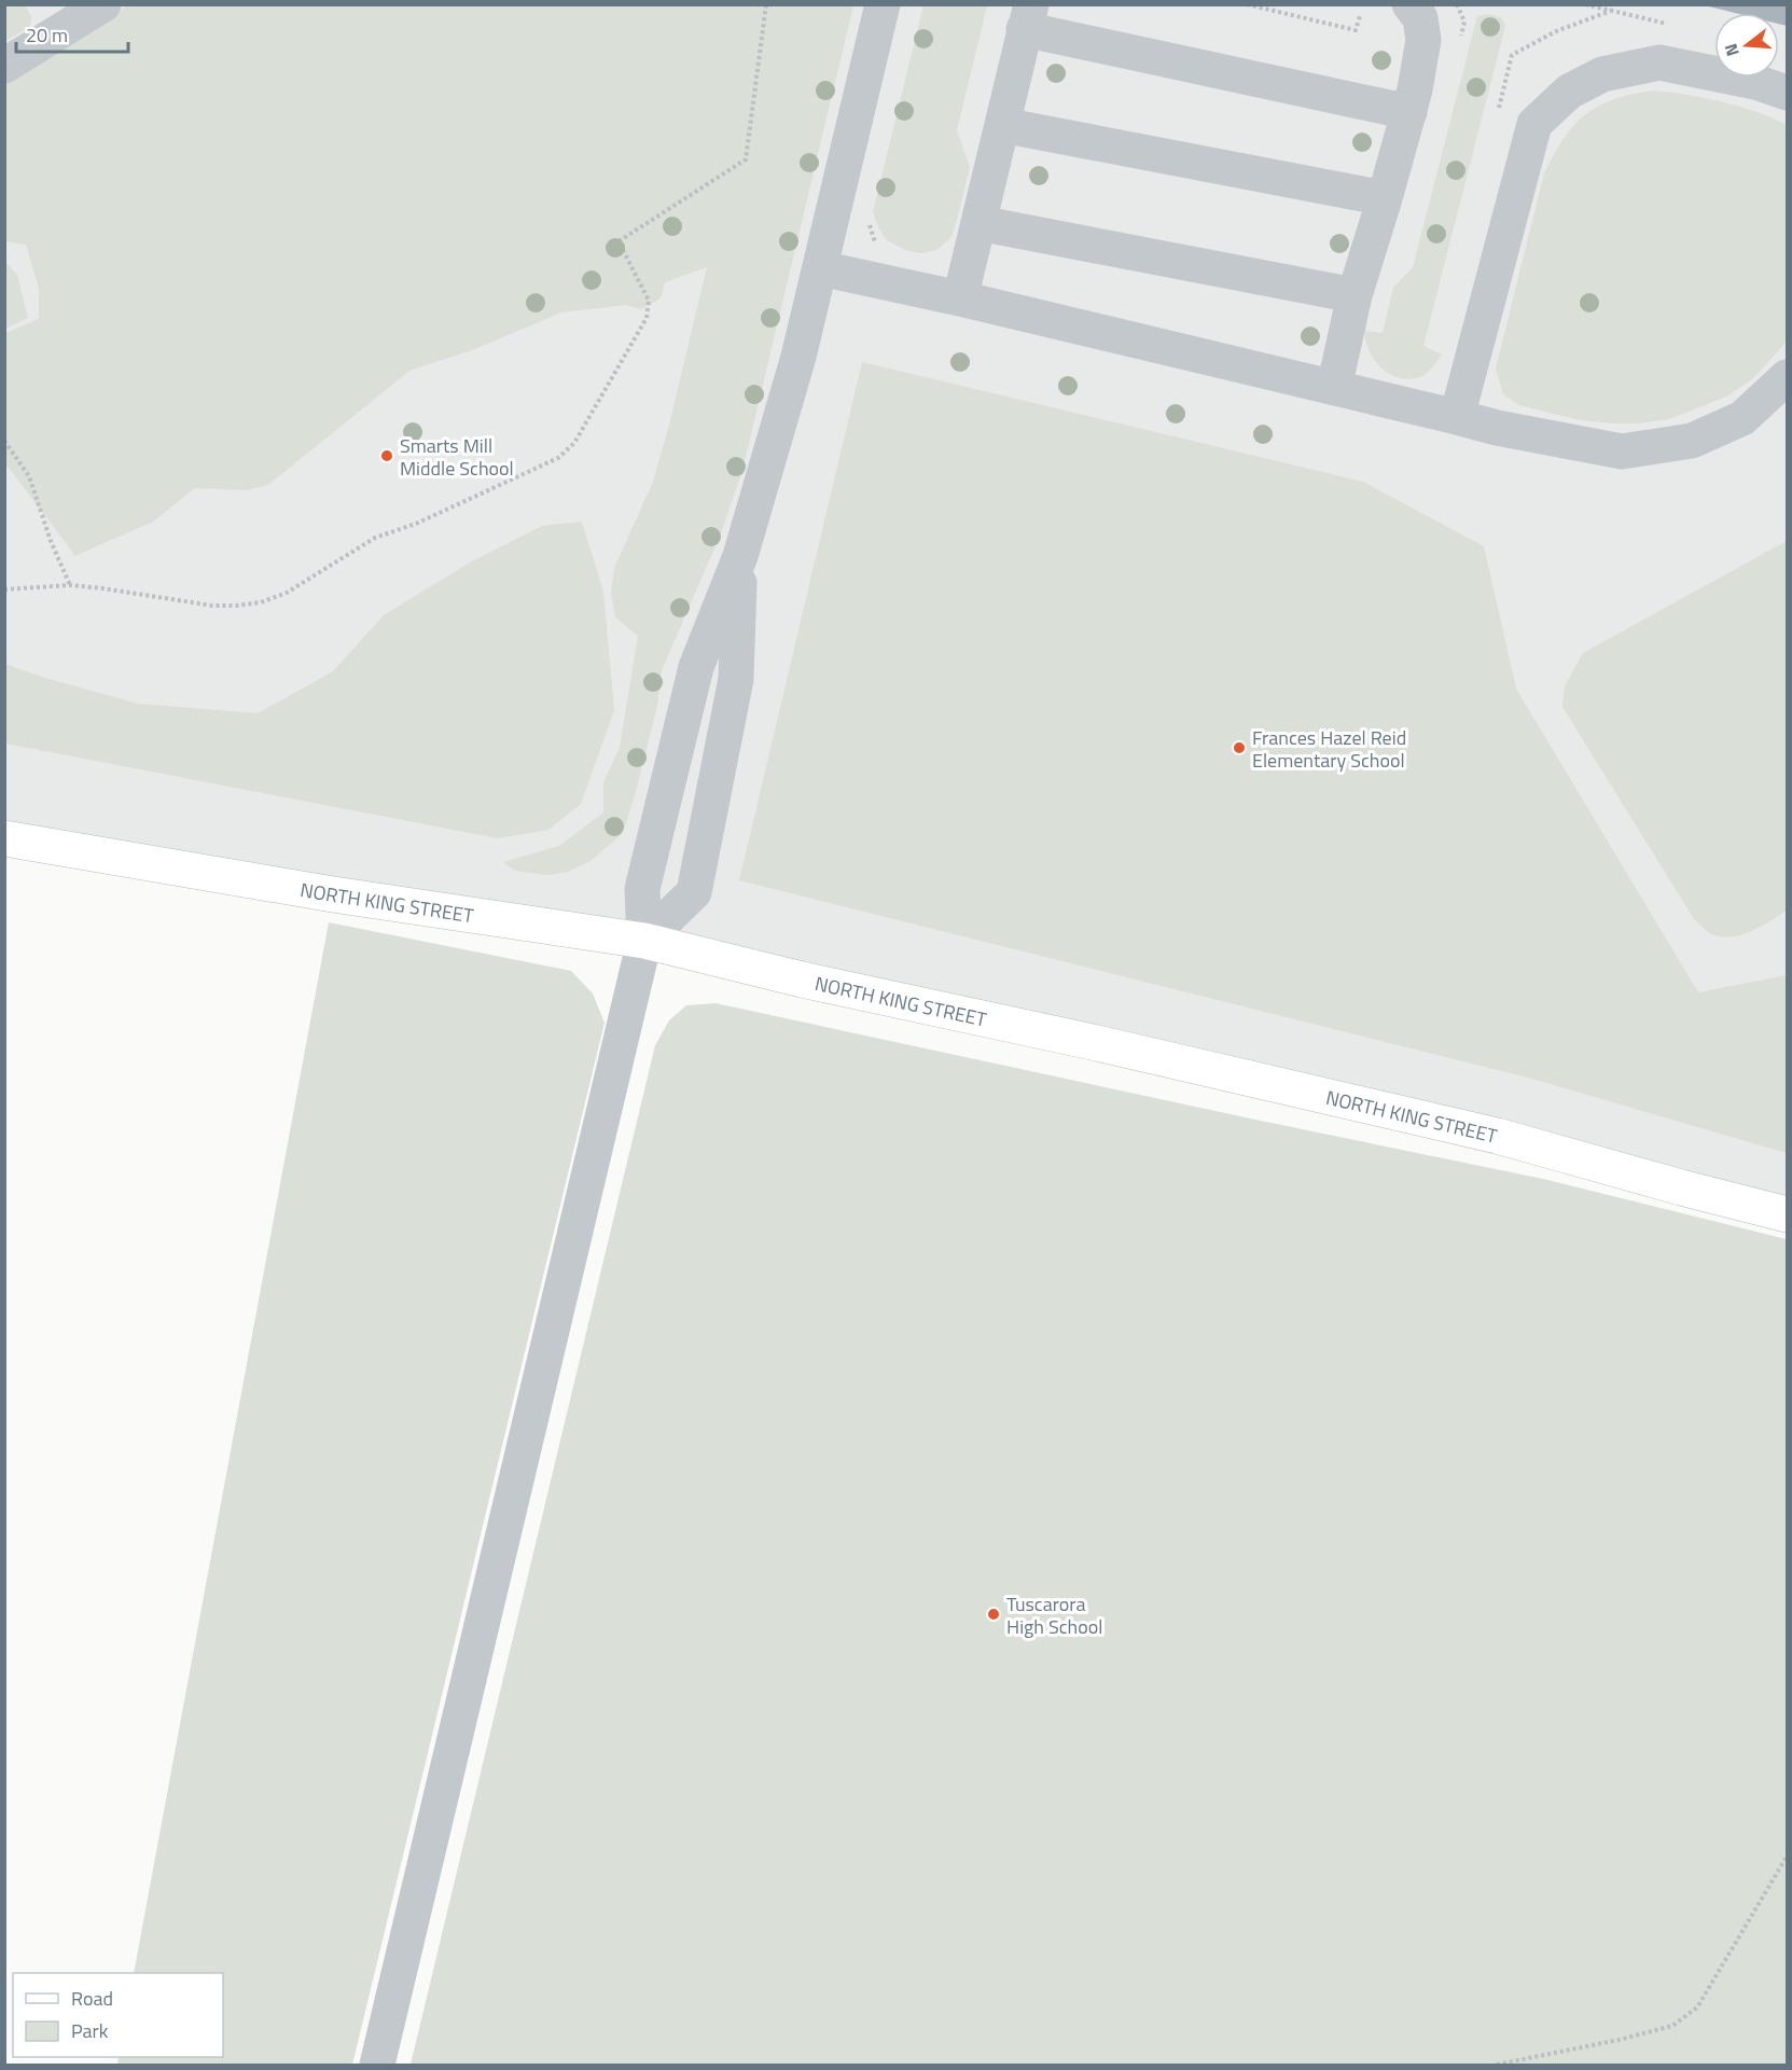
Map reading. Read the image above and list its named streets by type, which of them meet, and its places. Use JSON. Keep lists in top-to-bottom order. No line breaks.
{"streets":{"main road":["NORTH KING STREET"]},"places":["Smarts Mill Middle School","Frances Hazel Reid Elementary School","Tuscarora High School"],"legend":["Road","Park"],"scale_bar":"20 m","north":"left"}
